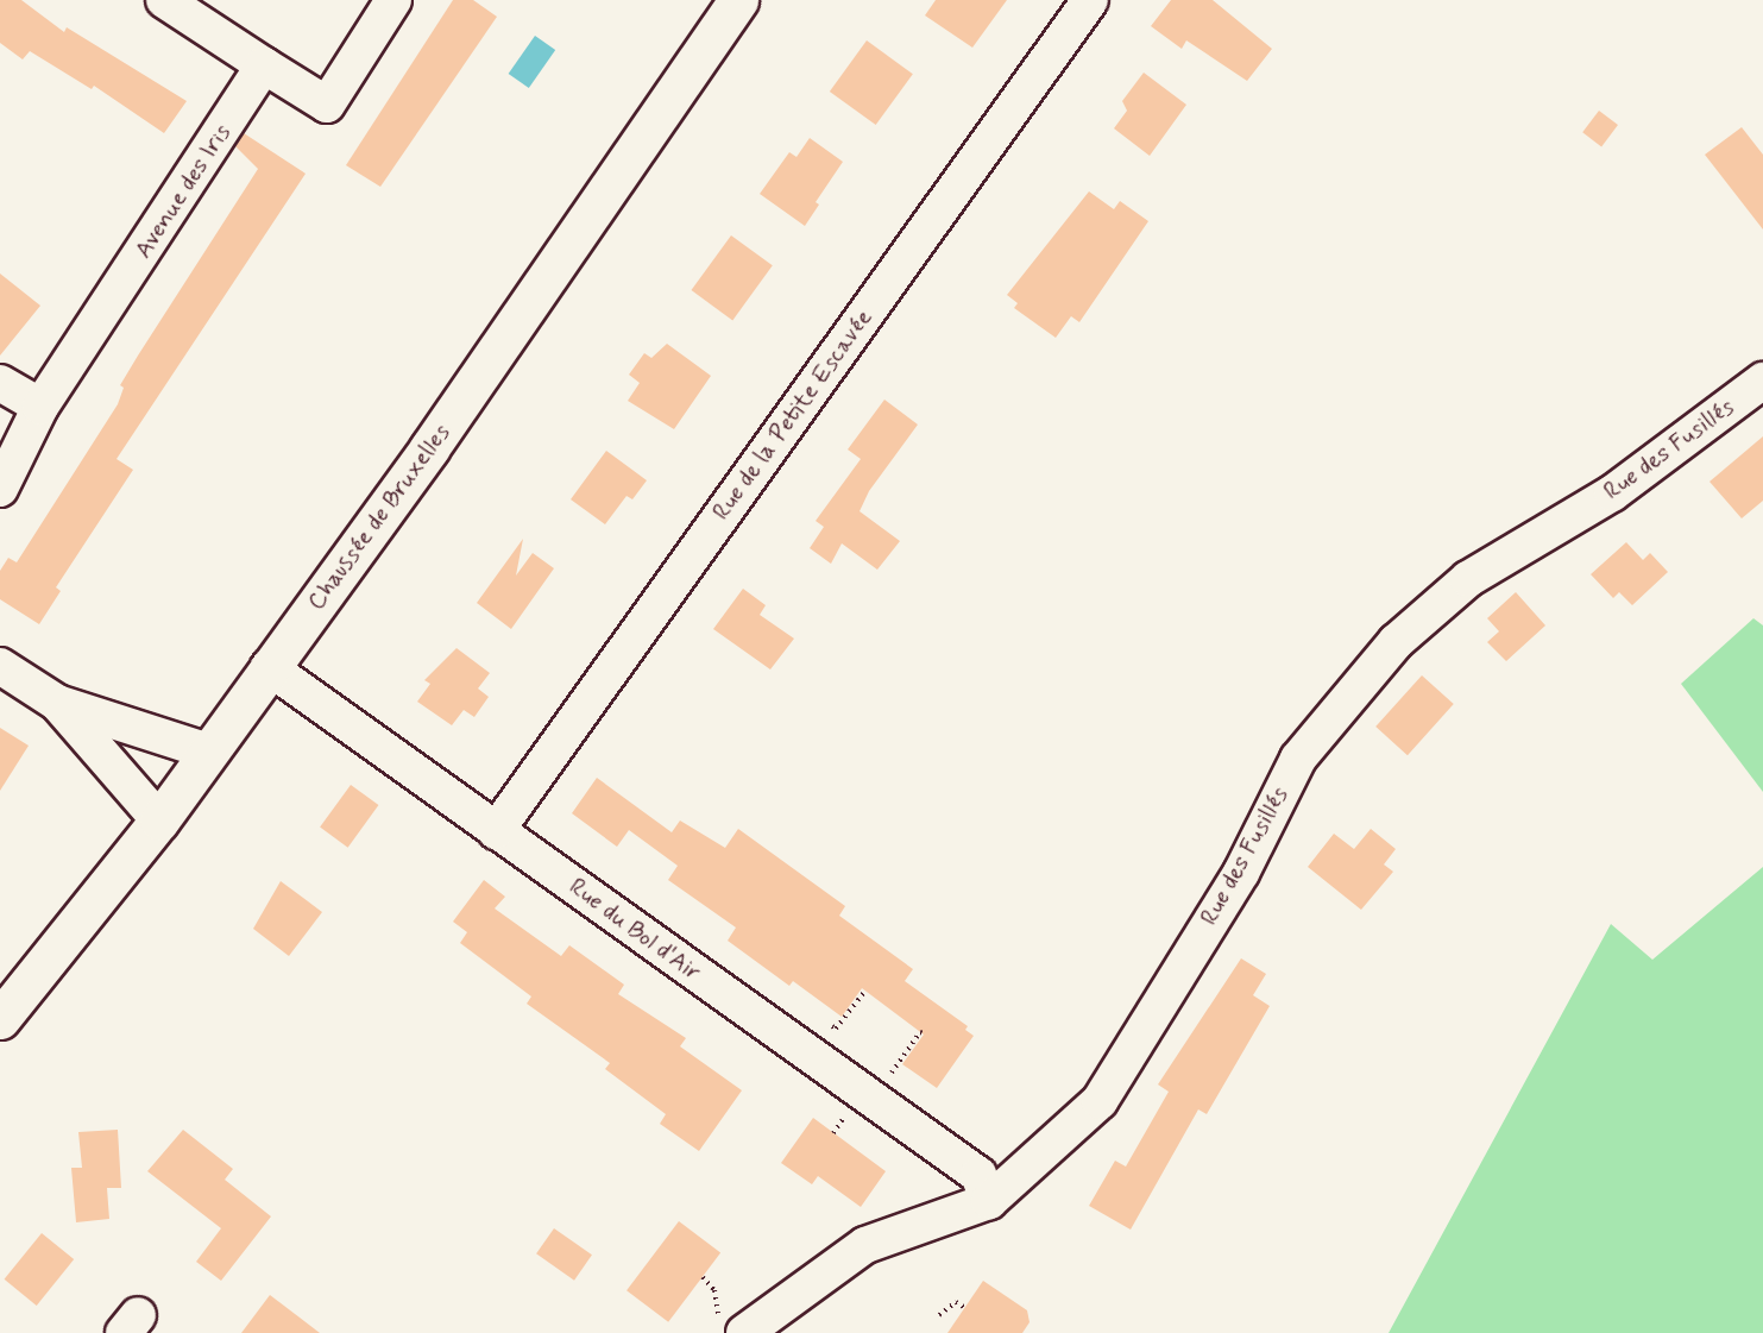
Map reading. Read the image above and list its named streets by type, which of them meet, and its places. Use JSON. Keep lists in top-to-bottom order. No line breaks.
{"streets":{"main road":["Chaussée de Bruxelles"],"street":["Avenue des Iris","Rue de la Petite Escavée","Rue des Fusillés","Rue du Bol d'Air"]},"crossings":[["Rue de la Petite Escavée","Rue du Bol d'Air"],["Rue des Fusillés","Rue du Bol d'Air"],["Chaussée de Bruxelles","Rue du Bol d'Air"]]}
